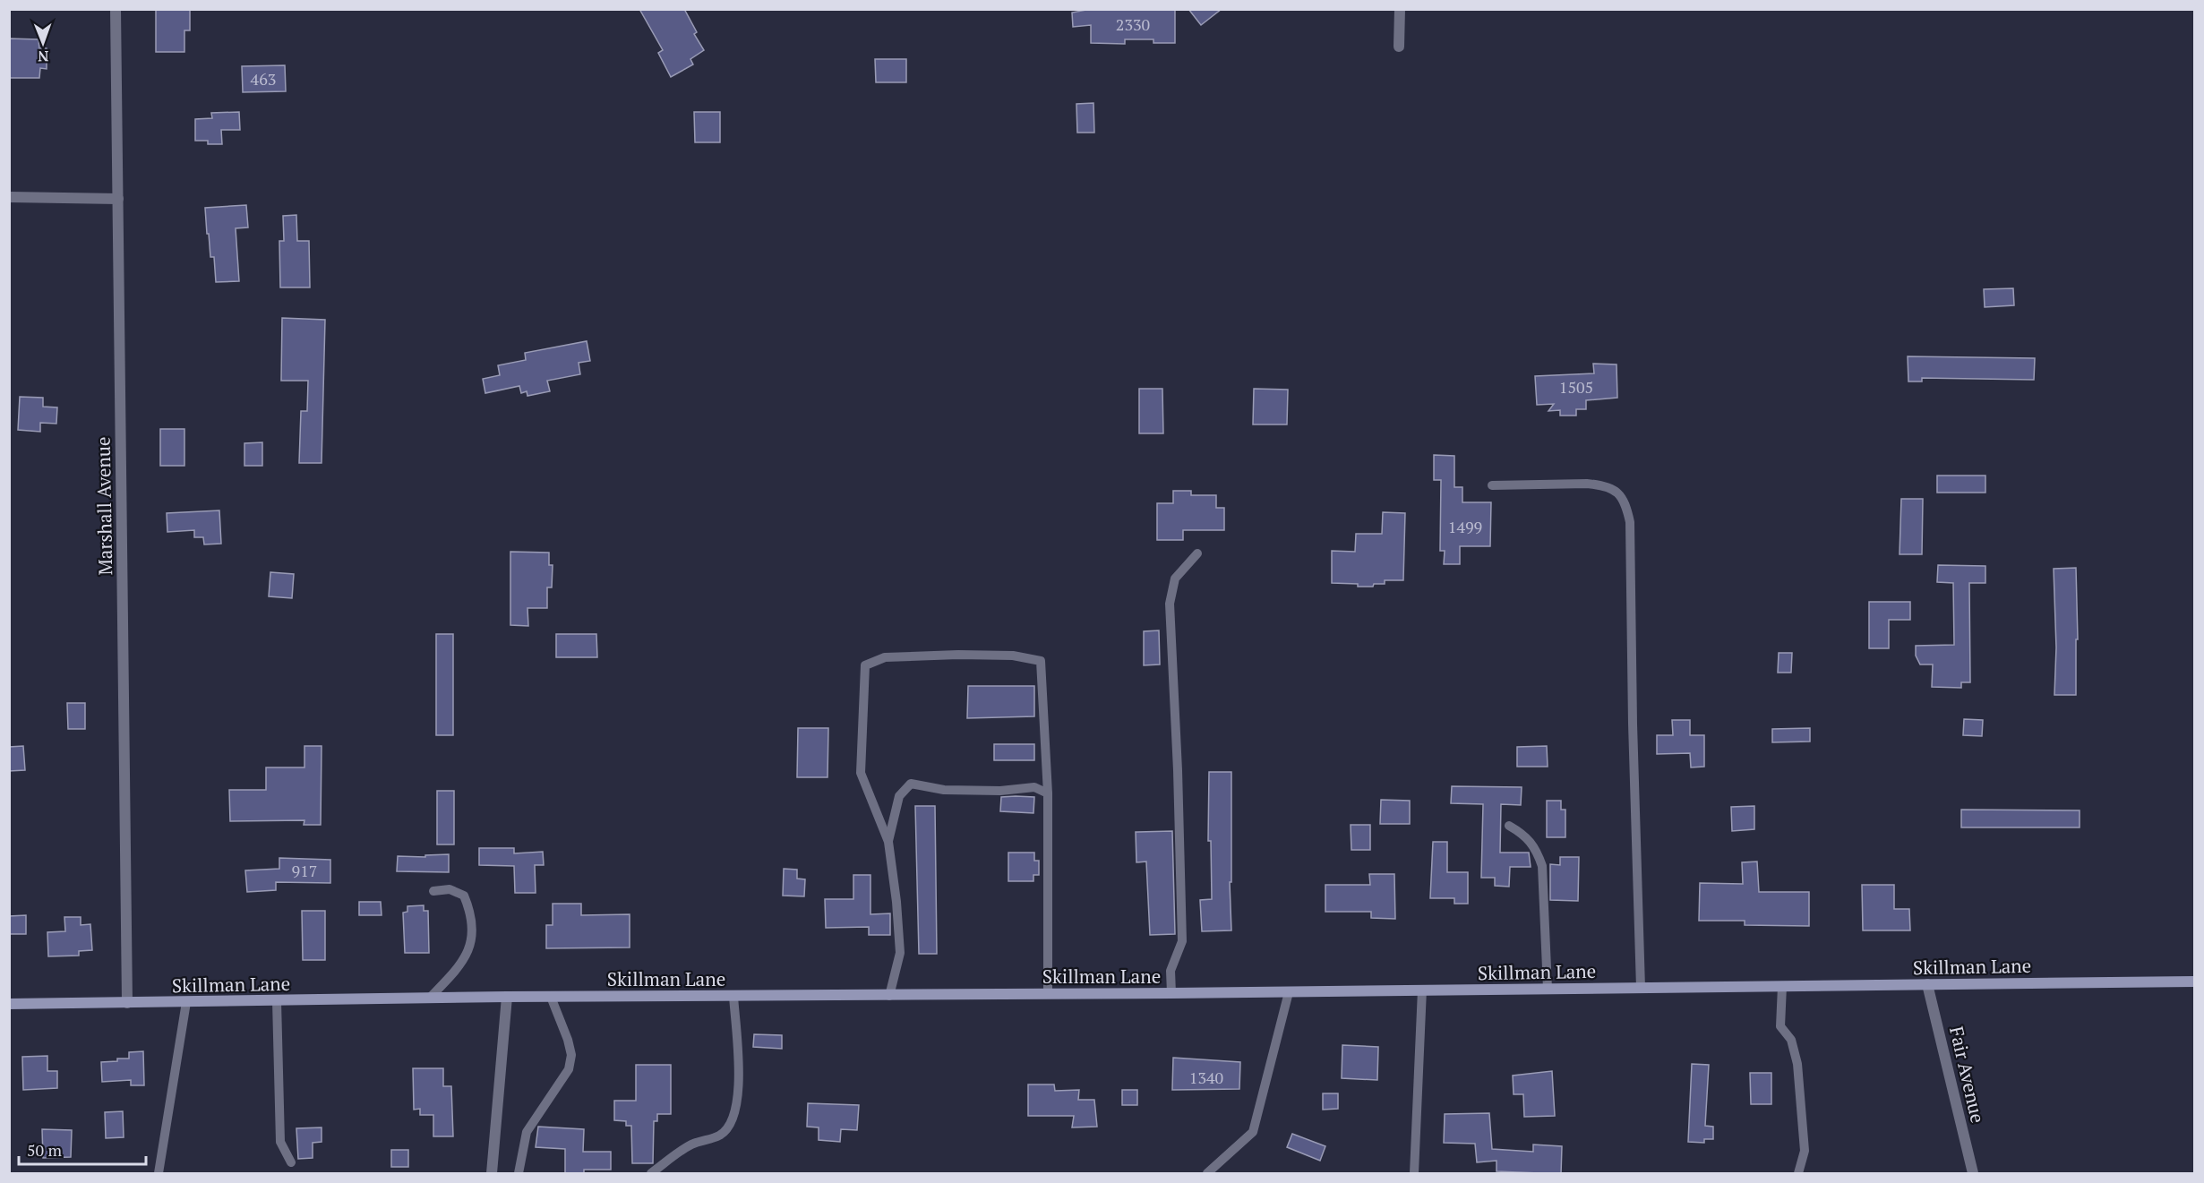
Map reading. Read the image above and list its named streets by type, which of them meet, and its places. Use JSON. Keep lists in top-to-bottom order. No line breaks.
{"streets":{"street":["Marshall Avenue","Skillman Lane","Fair Avenue"]},"crossings":[["Marshall Avenue","Skillman Lane"],["Skillman Lane","Fair Avenue"]],"house_numbers":["2330","463","1505","1499","917","1340"],"scale_bar":"50 m","north":"bottom"}
